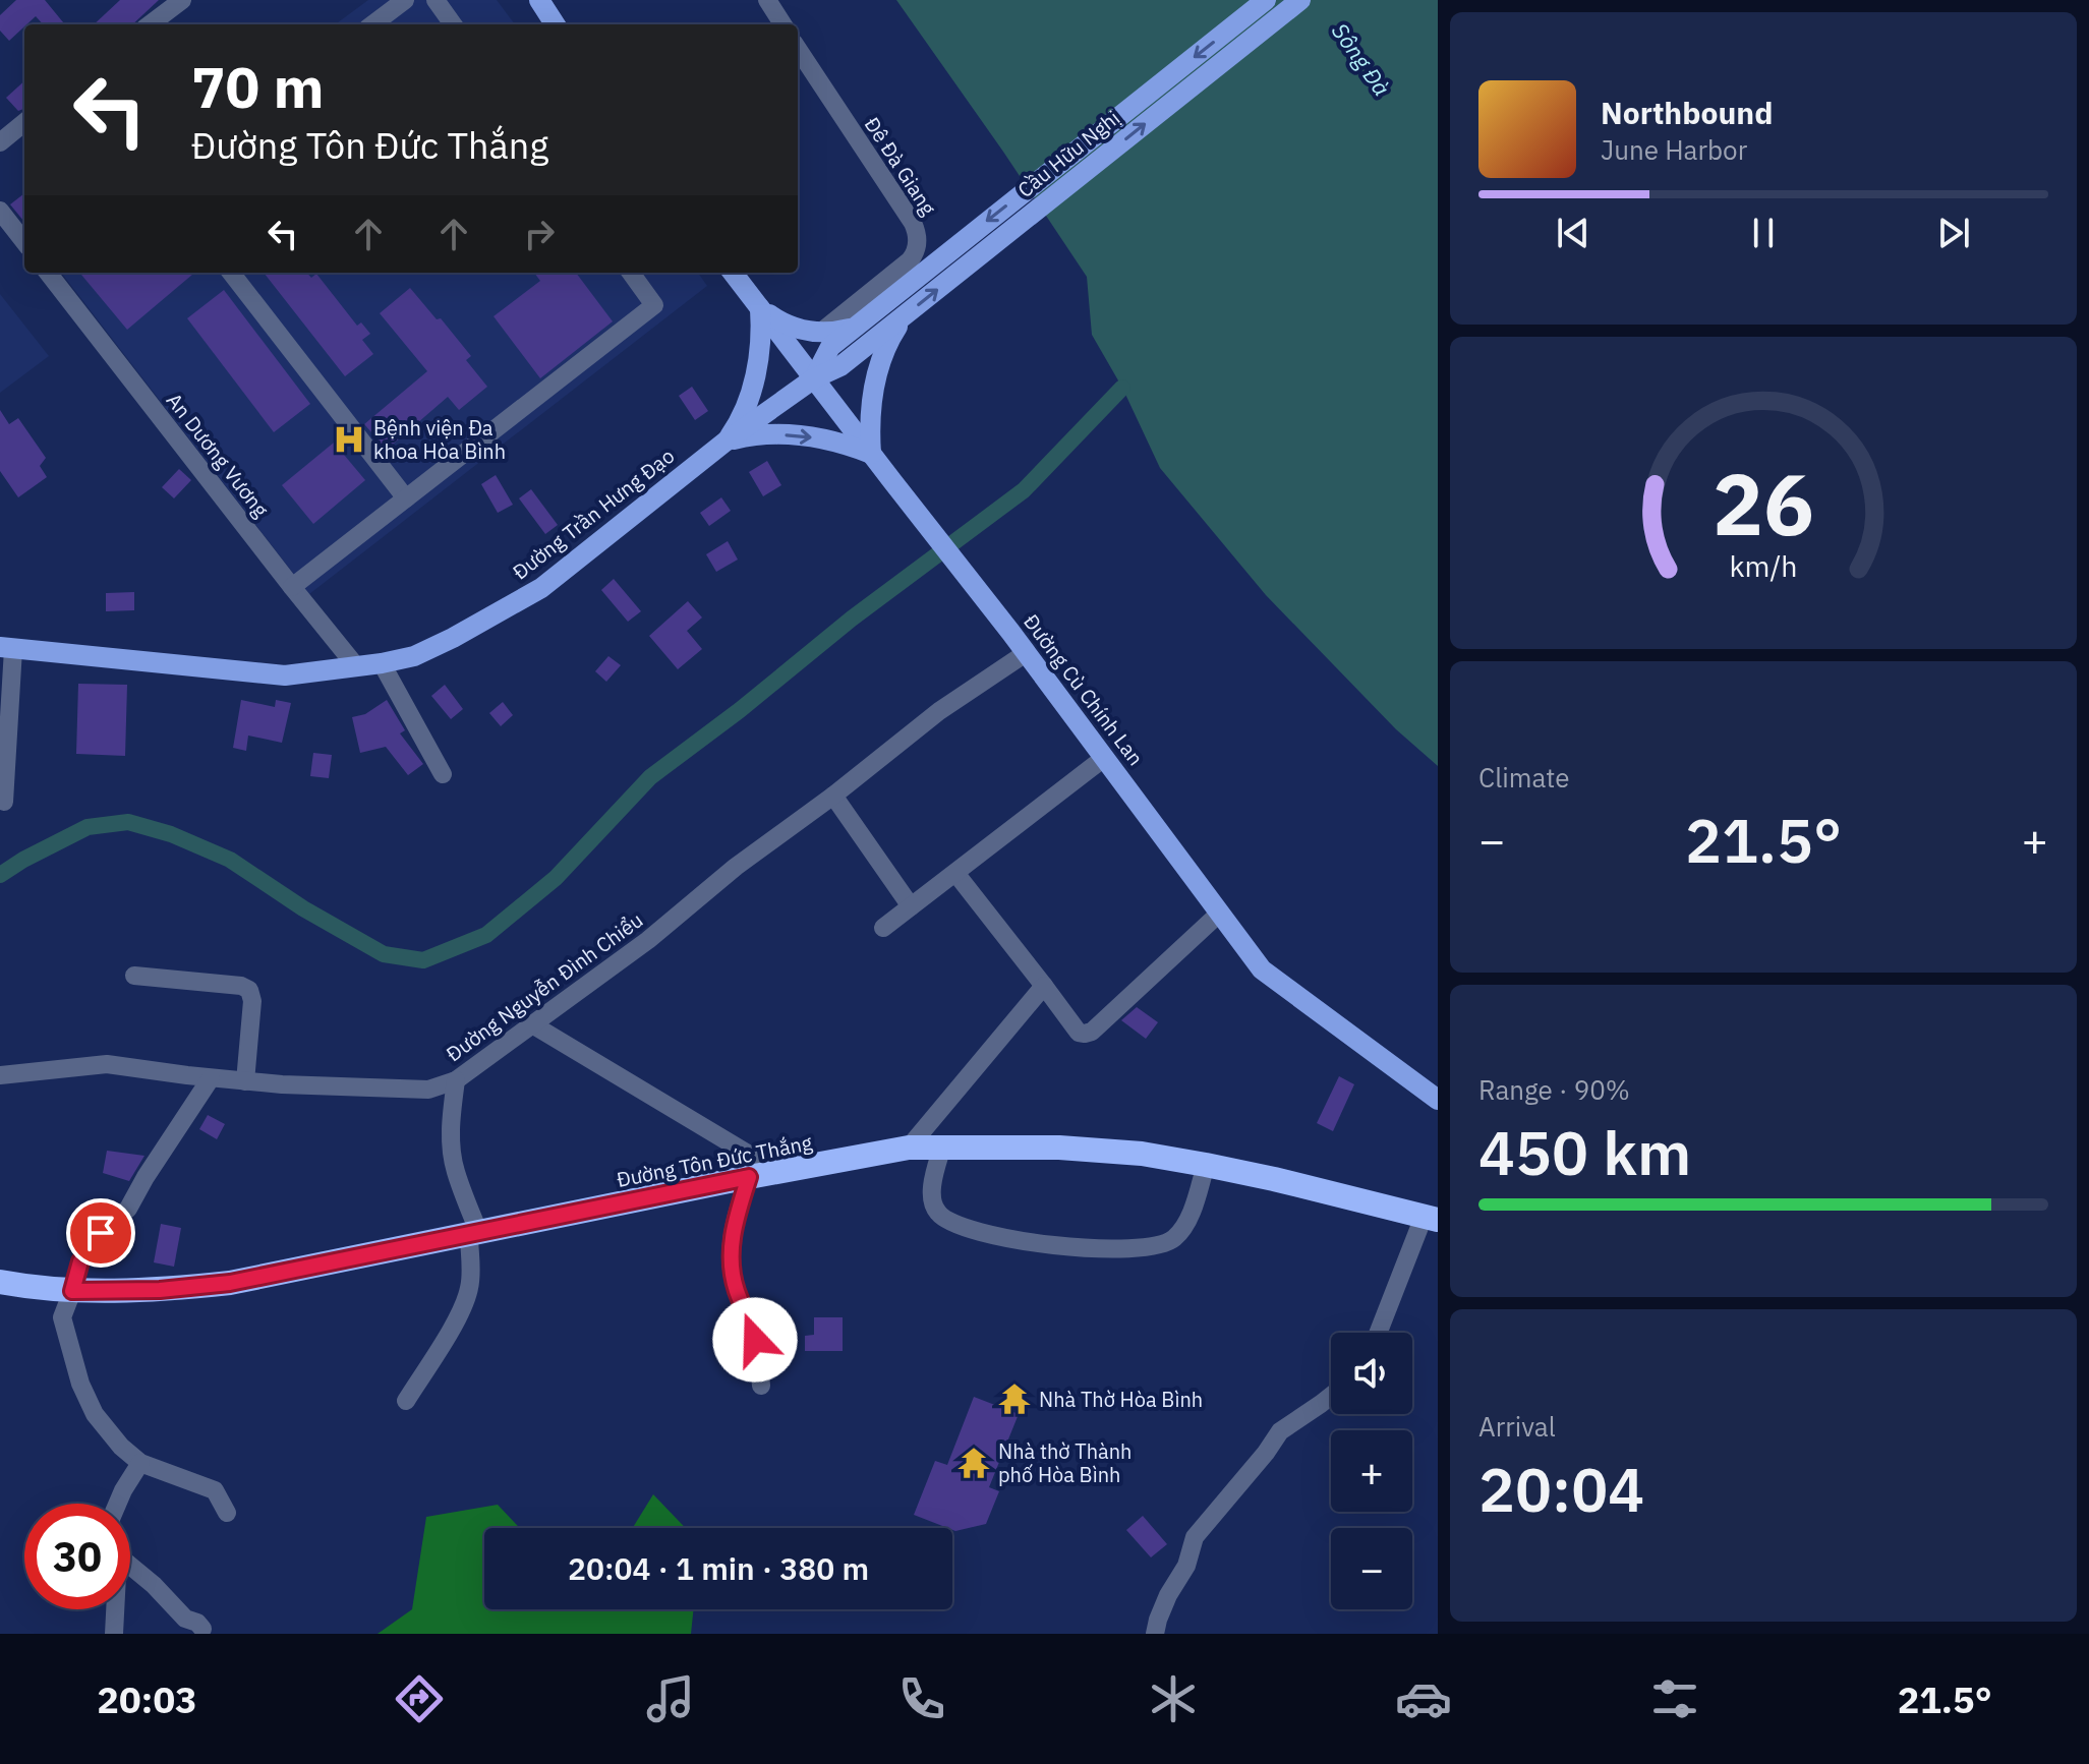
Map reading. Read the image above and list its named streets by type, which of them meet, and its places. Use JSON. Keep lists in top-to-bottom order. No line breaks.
{"streets":{"highway":["Đường Tôn Đức Thắng"],"main road":["Cầu Hữu Nghị","Đường Trần Hưng Đạo","Đường Cù Chính Lan"],"street":["Đê Đà Giang","An Dương Vương","Đường Nguyễn Đình Chiểu"]},"crossings":[["Cầu Hữu Nghị","Đường Trần Hưng Đạo"],["Cầu Hữu Nghị","Đường Cù Chính Lan"],["An Dương Vương","Đường Trần Hưng Đạo"],["Đường Trần Hưng Đạo","Đường Cù Chính Lan"],["Đường Cù Chính Lan","Đường Nguyễn Đình Chiểu"]],"water":["Sông Đà"],"places":{"hospital":["Bệnh viện Đa khoa Hòa Bình"],"temple":["Nhà Thờ Hòa Bình","Nhà thờ Thành phố Hòa Bình"]},"page":{"turn":["70 m","Đường Tôn Đức Thắng"],"song":["Northbound","June Harbor"],"tile":["Climate",["Range · 90%","450 km"],["Arrival","20:04"]],"heat":["−","21.5°","+"],"map_buttons":["+","−"],"limit":"30","trip":"20:04 · 1 min · 380 m","tabs":["20:03","21.5°"],"gauge":["26","km/h"]}}
